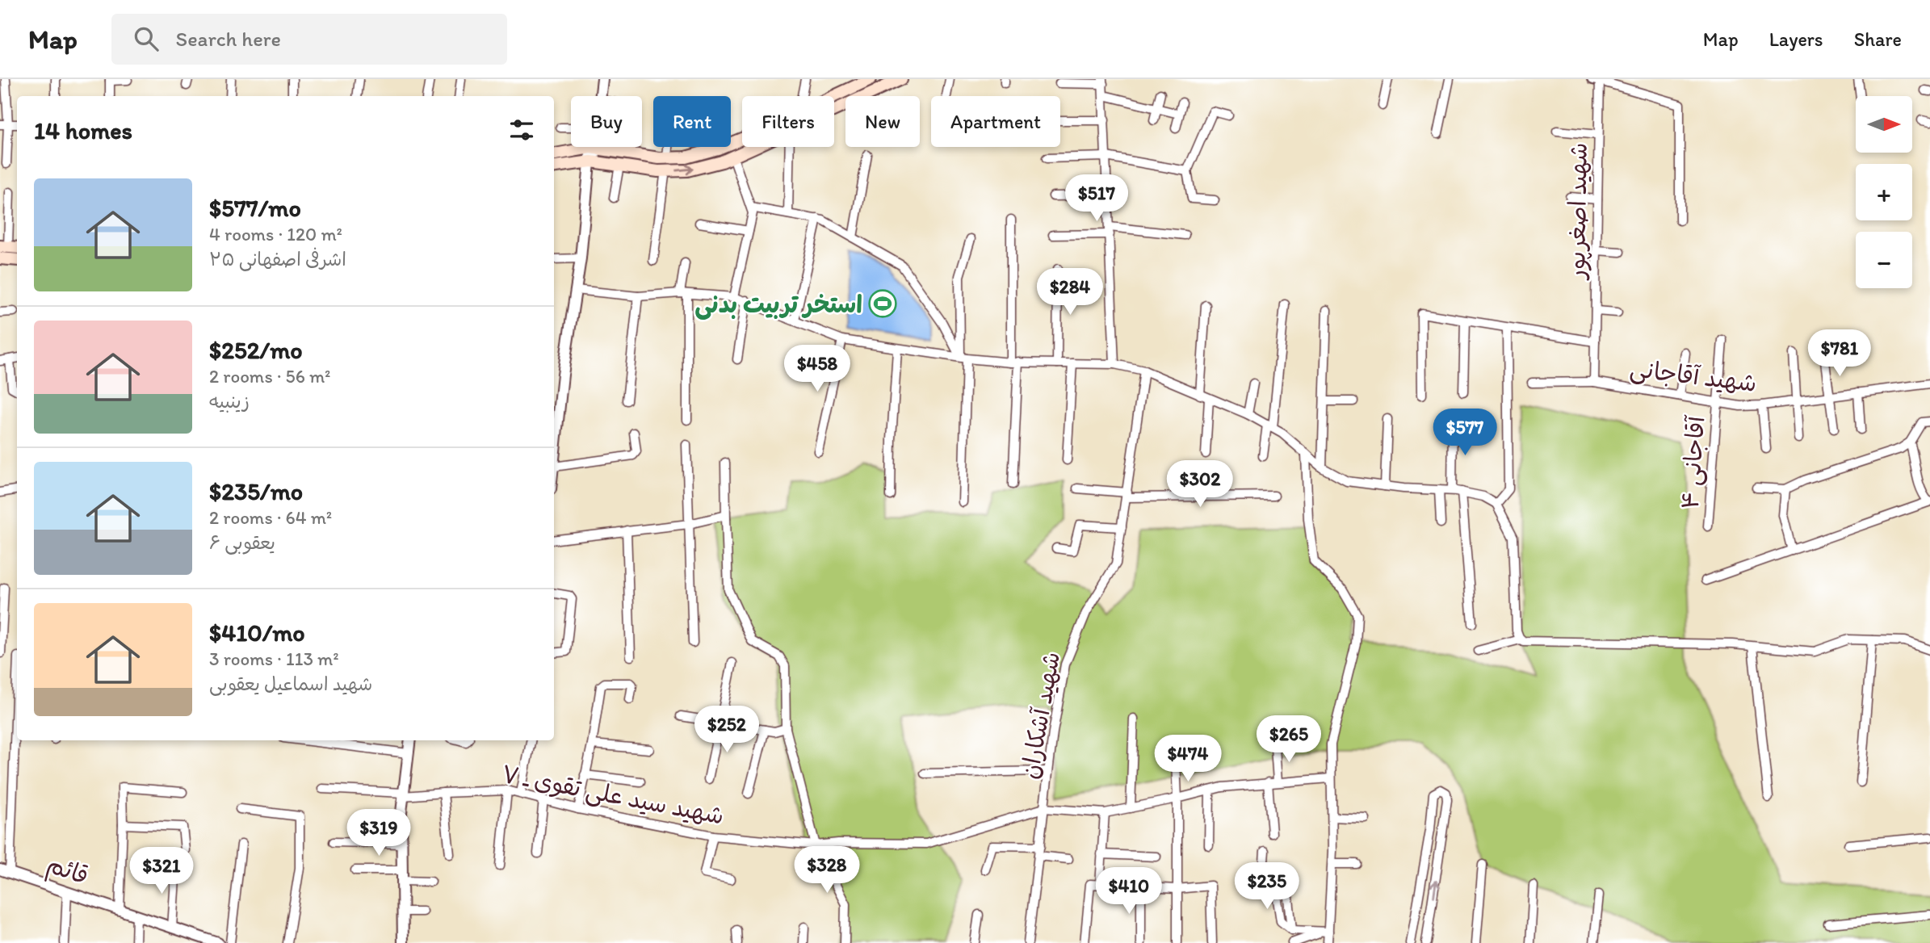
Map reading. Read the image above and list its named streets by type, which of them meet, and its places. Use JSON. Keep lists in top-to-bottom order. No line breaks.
{"streets":{"street":["شهید اصغرپور","شهید آقاجانی","آقاجانی ۴","شهید آشکاران","شهید سید علی تقوی ـ ۷","قائم"]},"crossings":[["شهید اصغرپور","شهید آقاجانی"],["شهید آقاجانی","آقاجانی ۴"],["شهید آشکاران","شهید سید علی تقوی ـ ۷"]],"places":{"sports":["استخر تربیت بدنی"]},"north":"right","page":{"header":"Map","search":"Search here","nav":["Map","Layers","Share"],"map_buttons":["+","−"],"chip":["Buy","Rent","Filters","New","Apartment"],"heading":"14 homes","list":[{"name":"$577/mo","note":"4 rooms · 120 m² · اشرفی اصفهانی ۲۵"},{"name":"$252/mo","note":"2 rooms · 56 m² · زینبیه"},{"name":"$235/mo","note":"2 rooms · 64 m² · یعقوبی ۶"},{"name":"$410/mo","note":"3 rooms · 113 m² · شهید اسماعیل یعقوبی"}],"price":["$517","$284","$781","$458","$577","$302","$252","$265","$474","$319","$328","$321","$235","$410"]}}
